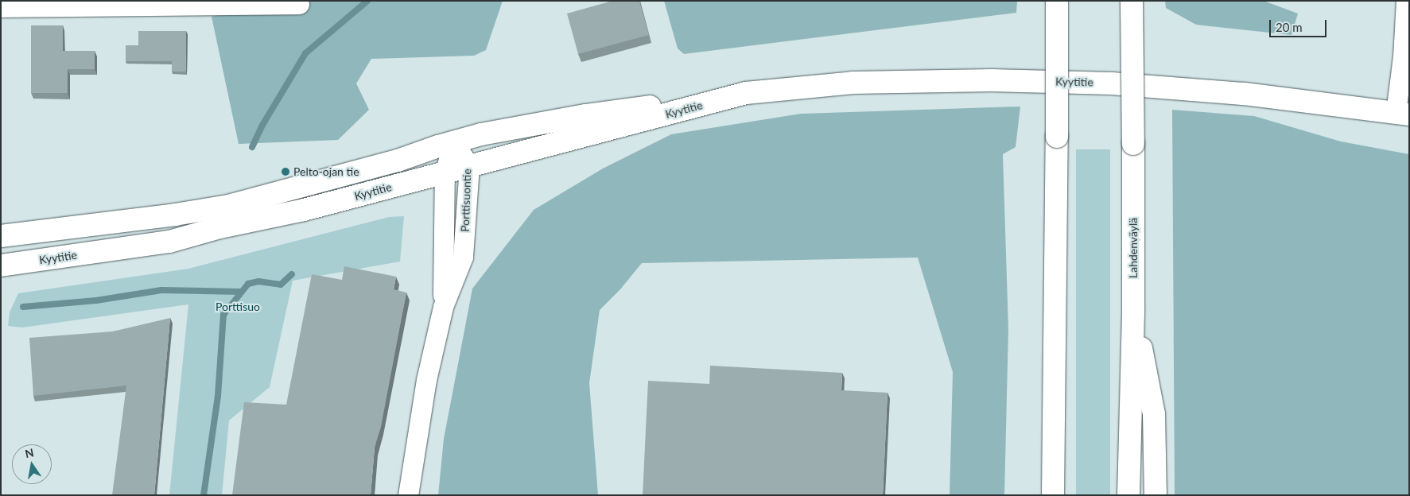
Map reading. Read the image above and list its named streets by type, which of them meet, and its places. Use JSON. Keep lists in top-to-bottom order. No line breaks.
{"streets":{"main road":["Kyytitie","Lahdenväylä"],"street":["Porttisuontie"]},"crossings":[["Kyytitie","Porttisuontie"]],"parks":["Porttisuo"],"places":["Pelto-ojan tie"],"scale_bar":"20 m","north":"top"}
